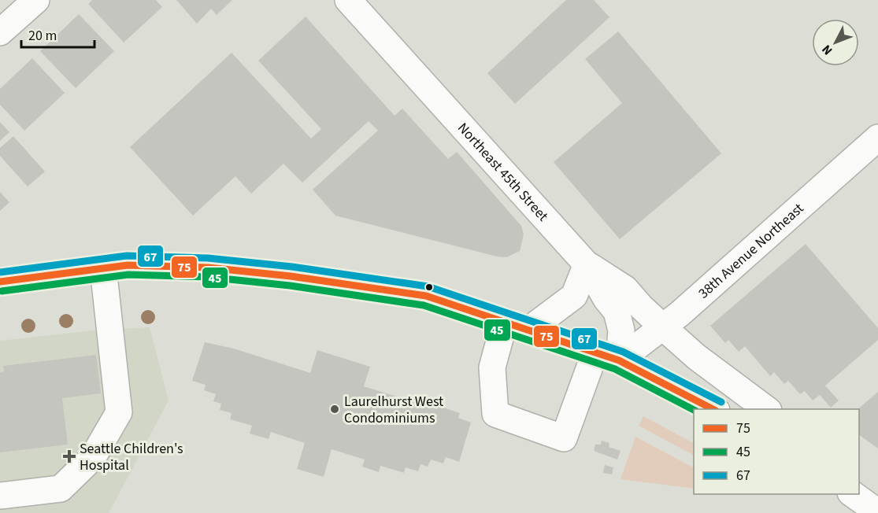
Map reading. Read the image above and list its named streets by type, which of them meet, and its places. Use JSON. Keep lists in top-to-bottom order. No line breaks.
{"streets":{"main road":["Northeast 45th Street","38th Avenue Northeast"]},"crossings":[["Northeast 45th Street","38th Avenue Northeast"]],"places":{"other":["Laurelhurst West Condominiums"],"health":["Seattle Children's Hospital"]},"lines":["transit line 67","transit line 75","transit line 45"],"legend":["75","45","67"],"scale_bar":"20 m","north":"bottom left"}
